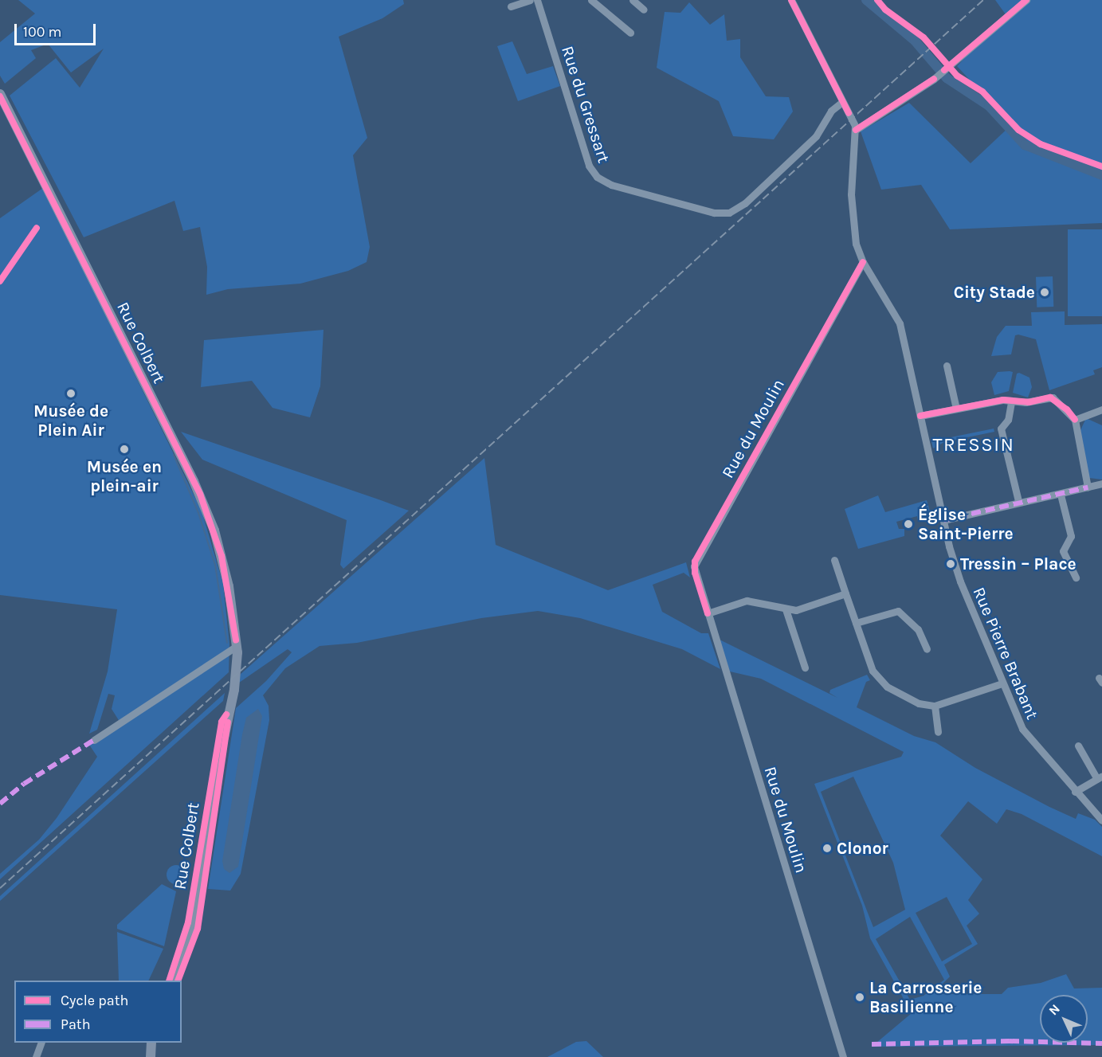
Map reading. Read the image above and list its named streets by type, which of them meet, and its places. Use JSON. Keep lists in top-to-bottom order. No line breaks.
{"streets":{"main road":["Rue Colbert"],"street":["Rue du Gressart","Rue du Moulin","Rue Pierre Brabant"]},"crossings":[["Rue du Moulin","Rue Pierre Brabant"]],"districts":["TRESSIN"],"places":["City Stade","Musée de Plein Air","Musée en plein-air","Église Saint-Pierre","Tressin – Place","Clonor","La Carrosserie Basilienne"],"legend":["Cycle path","Path"],"scale_bar":"100 m","north":"top left"}
